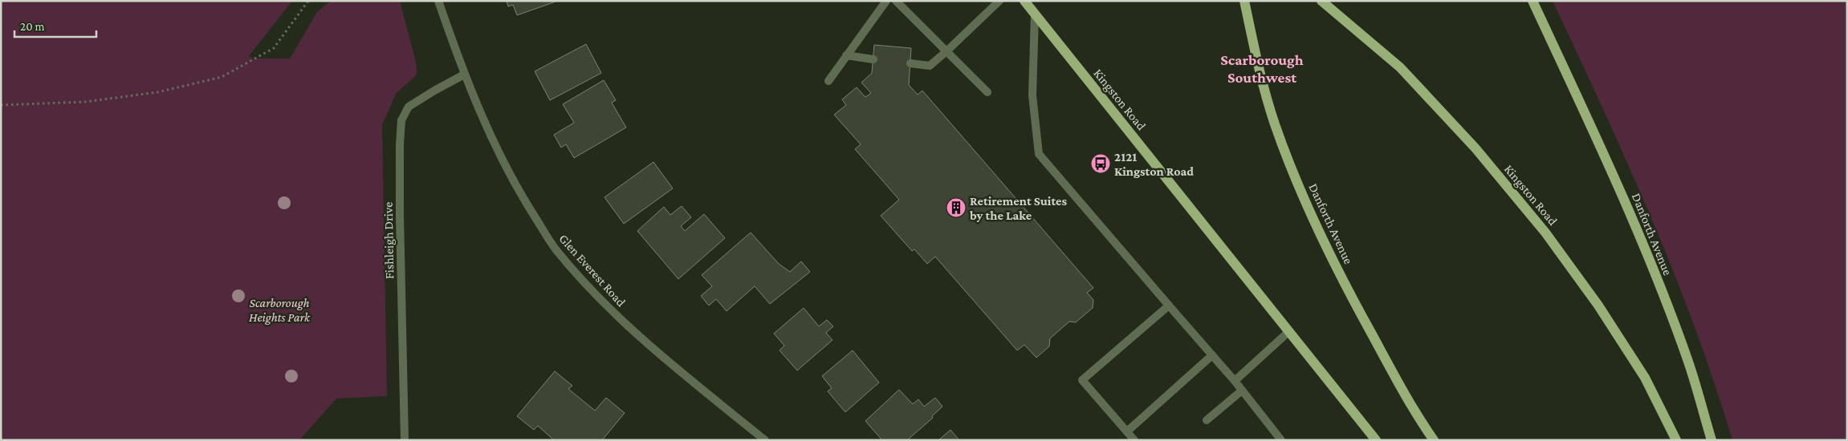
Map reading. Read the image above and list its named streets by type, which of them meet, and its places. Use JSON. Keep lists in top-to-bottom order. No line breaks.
{"streets":{"main road":["Kingston Road","Danforth Avenue"],"street":["Fishleigh Drive","Glen Everest Road"]},"crossings":[["Fishleigh Drive","Glen Everest Road"]],"districts":["Scarborough Southwest"],"parks":["Scarborough Heights Park"],"places":{"bus stop":["2121 Kingston Road"],"building":["Retirement Suites by the Lake"]},"scale_bar":"20 m"}
